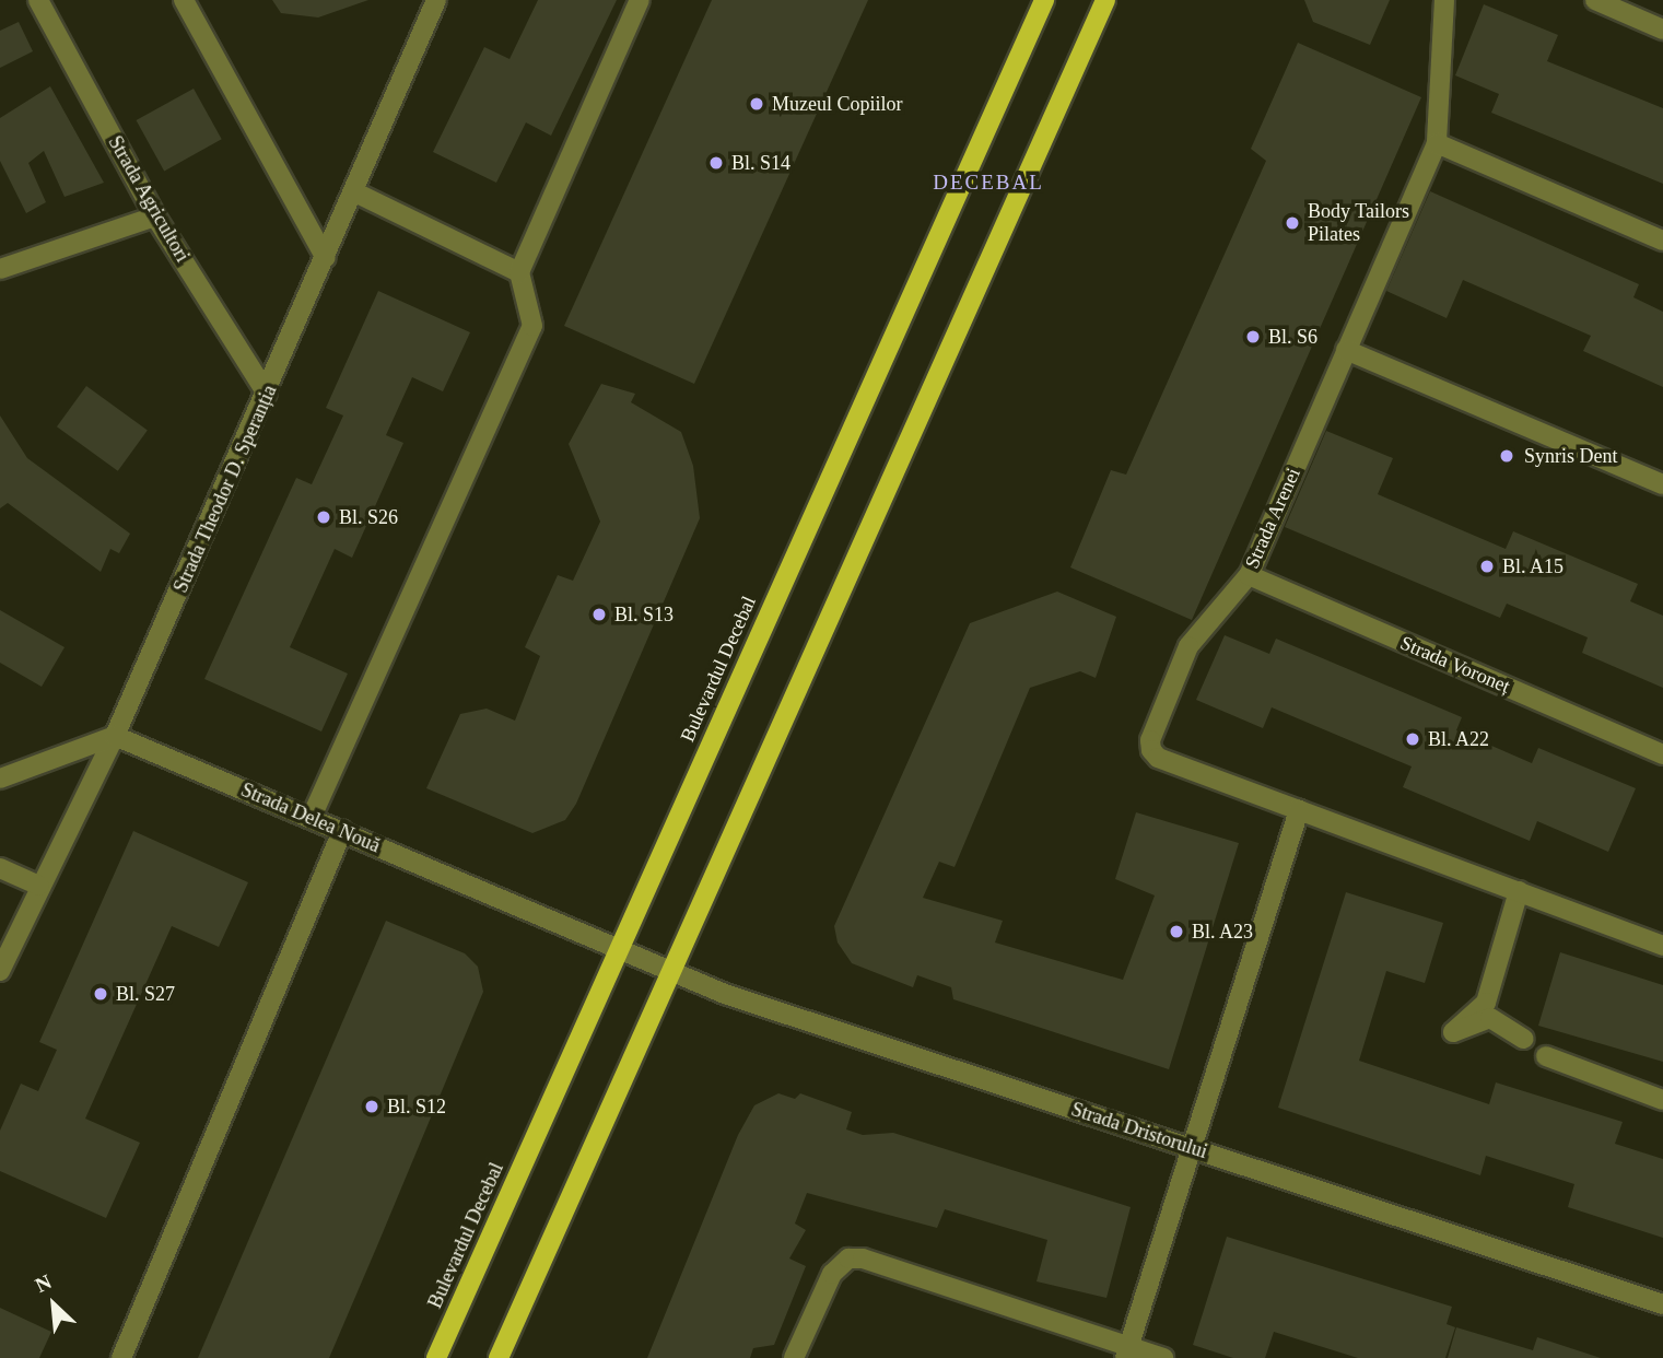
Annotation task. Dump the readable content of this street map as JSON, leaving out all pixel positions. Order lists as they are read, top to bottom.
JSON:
{
  "streets": {
    "main road": ["Bulevardul Decebal"],
    "street": [
      "Strada Agricultori",
      "Strada Theodor D. Speranția",
      "Strada Arenei",
      "Strada Voroneț",
      "Strada Delea Nouă",
      "Strada Dristorului"
    ]
  },
  "crossings": [
    ["Strada Agricultori", "Strada Theodor D. Speranția"],
    ["Strada Theodor D. Speranția", "Strada Delea Nouă"],
    ["Strada Arenei", "Strada Voroneț"],
    ["Bulevardul Decebal", "Strada Delea Nouă"],
    ["Bulevardul Decebal", "Strada Dristorului"],
    ["Strada Delea Nouă", "Strada Dristorului"]
  ],
  "districts": ["DECEBAL"],
  "places": [
    "Muzeul Copiilor",
    "Bl. S14",
    "Body Tailors Pilates",
    "Bl. S6",
    "Synris Dent",
    "Bl. S26",
    "Bl. A15",
    "Bl. S13",
    "Bl. A22",
    "Bl. A23",
    "Bl. S27",
    "Bl. S12"
  ],
  "north": "top left"
}
